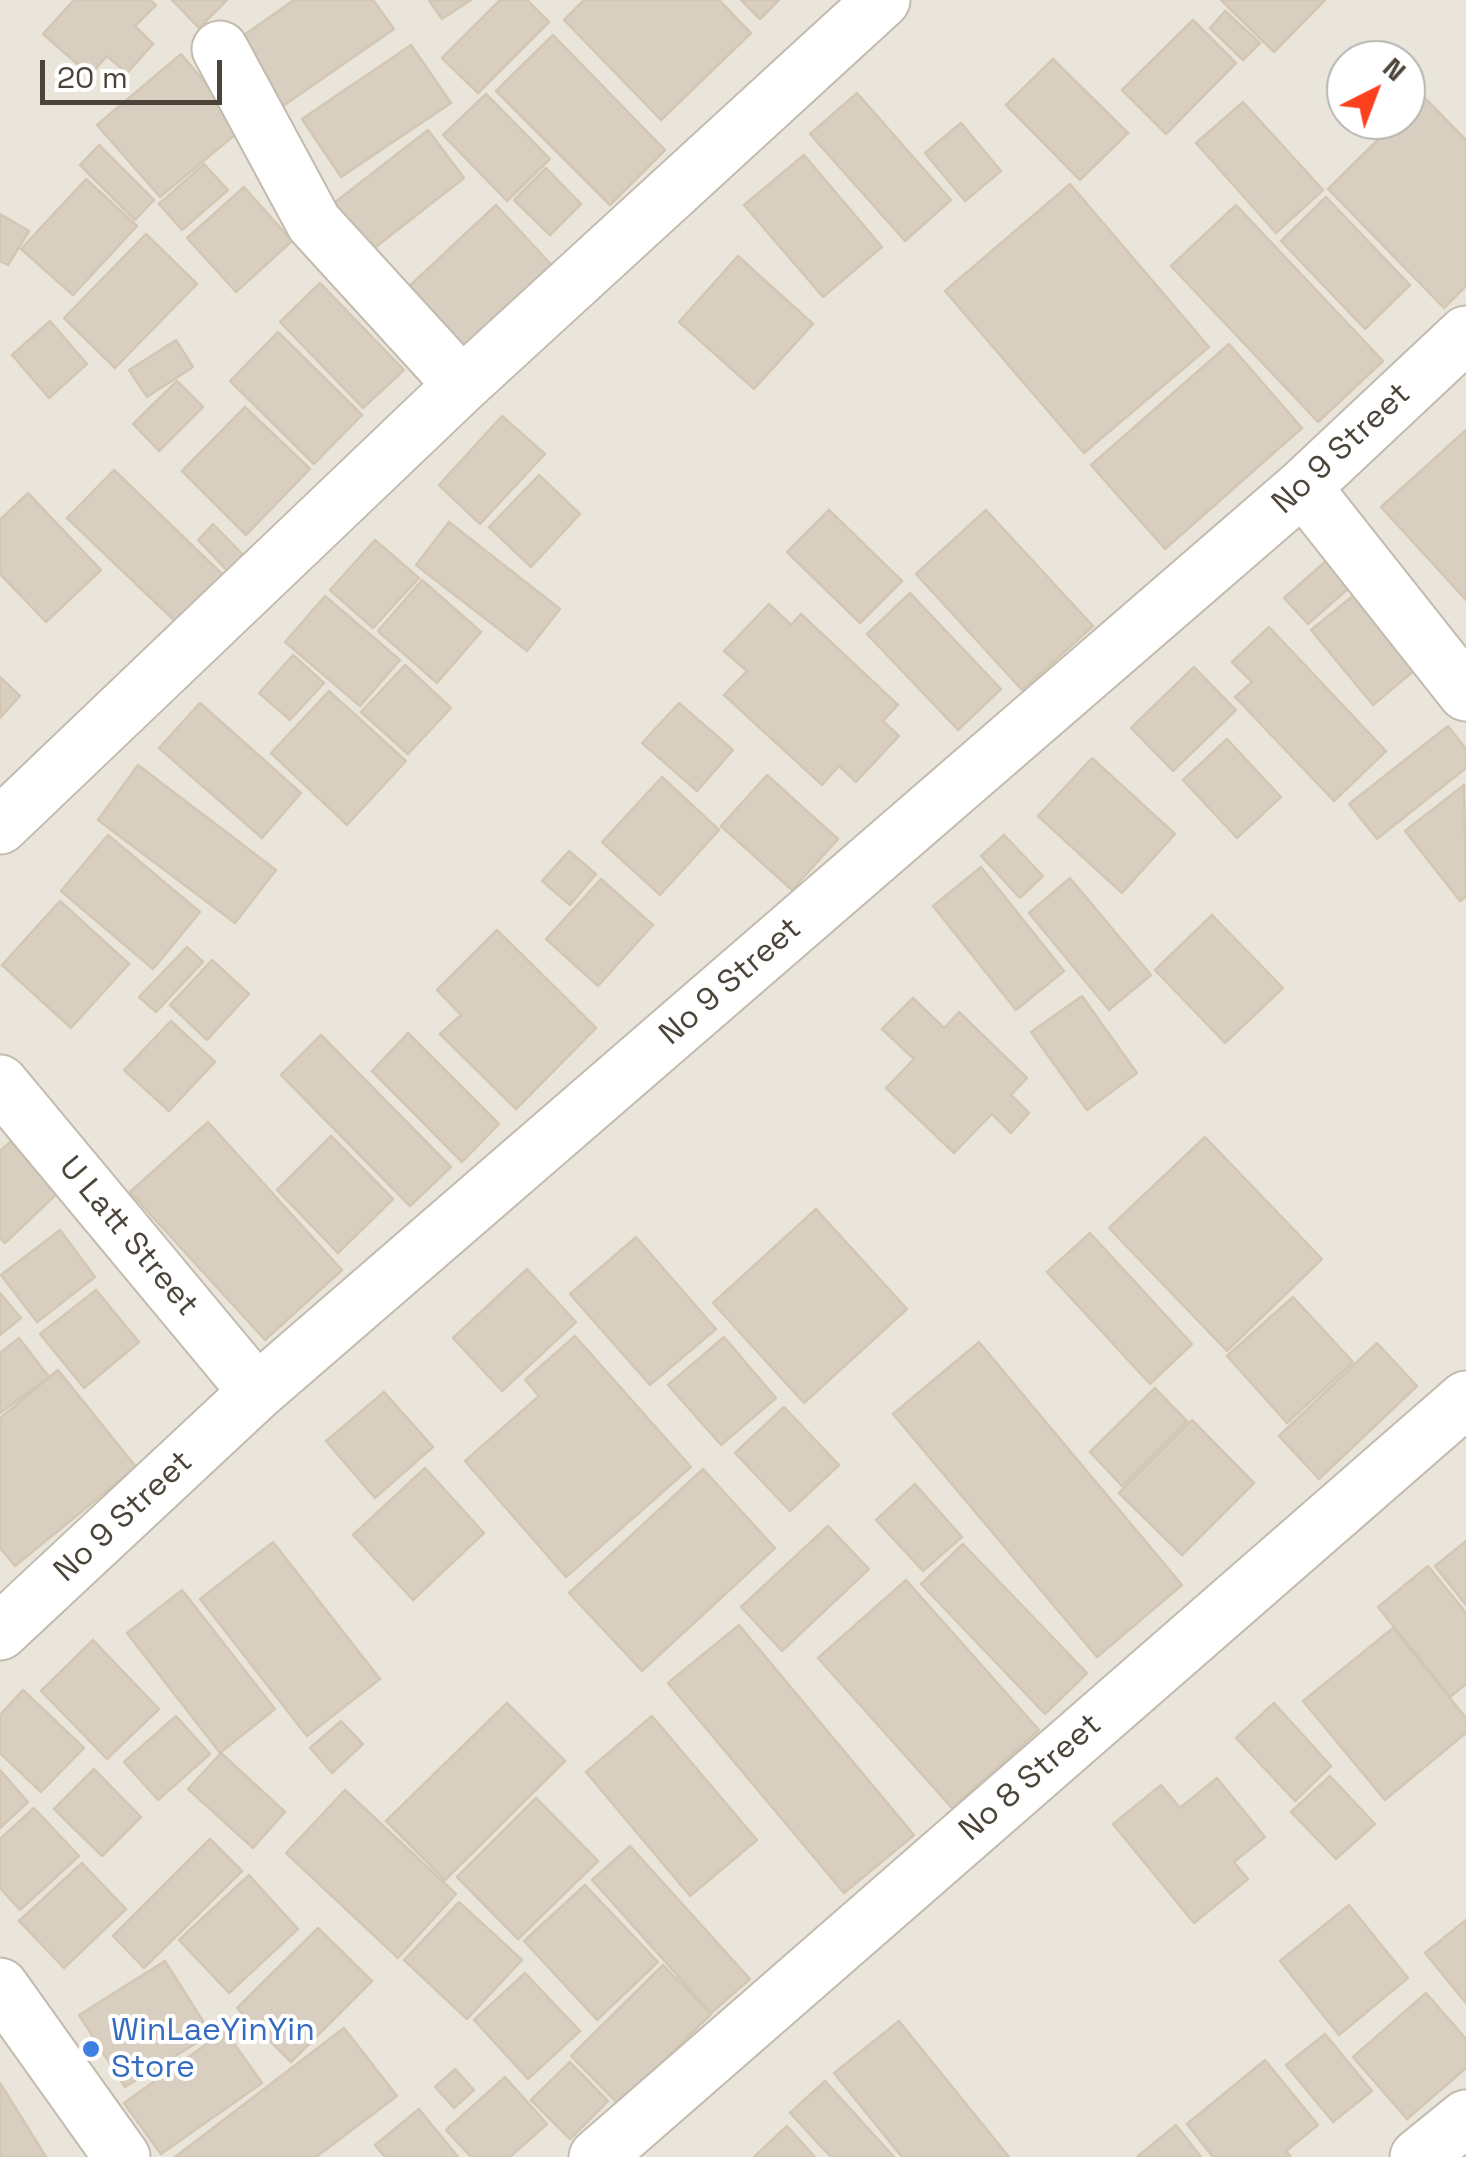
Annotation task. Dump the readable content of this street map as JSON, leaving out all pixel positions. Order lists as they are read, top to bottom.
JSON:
{
  "streets": {
    "street": ["No 9 Street", "U Latt Street", "No 8 Street"]
  },
  "crossings": [
    ["No 9 Street", "U Latt Street"]
  ],
  "places": ["WinLaeYinYin Store"],
  "scale_bar": "20 m",
  "north": "top right"
}
